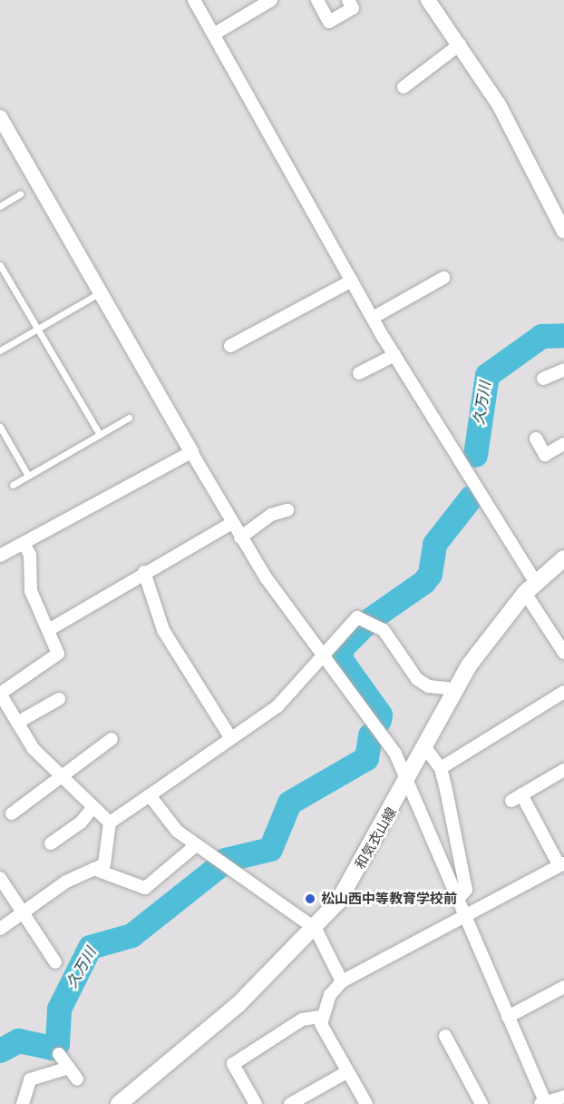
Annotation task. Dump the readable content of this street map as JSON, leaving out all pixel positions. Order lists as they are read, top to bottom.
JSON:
{
  "streets": {
    "main road": ["和気衣山線"]
  },
  "water": ["久万川"],
  "places": ["松山西中等教育学校前"]
}
